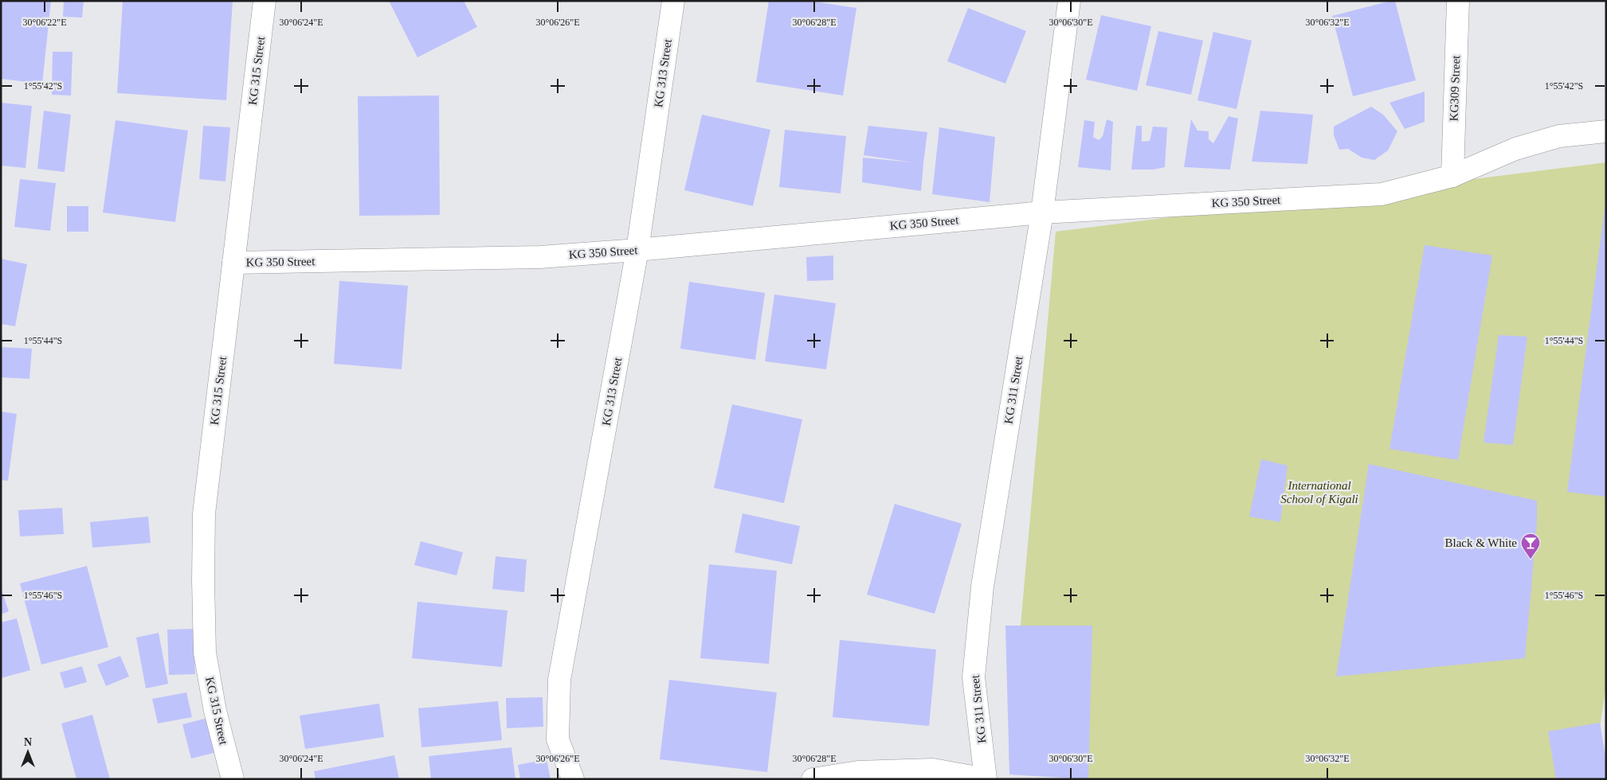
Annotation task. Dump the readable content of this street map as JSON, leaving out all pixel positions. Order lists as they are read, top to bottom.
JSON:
{
  "streets": {
    "street": [
      "KG 315 Street",
      "KG 313 Street",
      "KG309 Street",
      "KG 350 Street",
      "KG 311 Street"
    ]
  },
  "crossings": [
    ["KG 315 Street", "KG 350 Street"],
    ["KG 313 Street", "KG 350 Street"],
    ["KG309 Street", "KG 350 Street"],
    ["KG 350 Street", "KG 311 Street"]
  ],
  "parks": ["International School of Kigali"],
  "places": {
    "bar": ["Black & White"]
  },
  "north": "top",
  "coordinates": [
    "30°06'22\"E",
    "30°06'24\"E",
    "30°06'26\"E",
    "30°06'28\"E",
    "30°06'30\"E",
    "30°06'32\"E",
    "1°55'42\"S",
    "1°55'44\"S",
    "1°55'46\"S"
  ]
}
